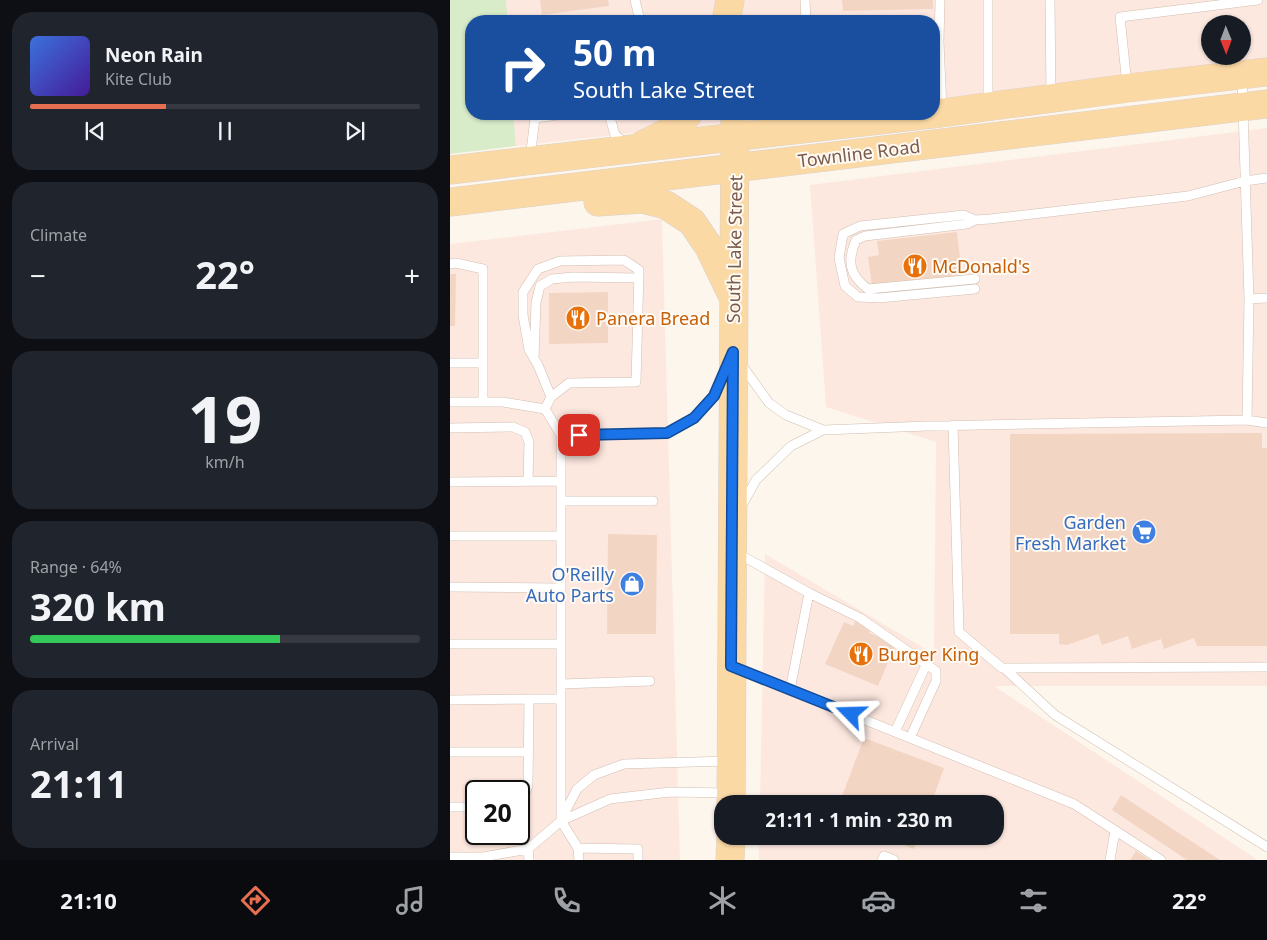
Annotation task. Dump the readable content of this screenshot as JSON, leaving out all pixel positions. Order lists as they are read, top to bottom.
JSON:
{
  "streets": {
    "main road": ["Townline Road", "South Lake Street"]
  },
  "crossings": [
    ["Townline Road", "South Lake Street"]
  ],
  "places": {
    "restaurant": ["McDonald's", "Panera Bread", "Burger King"],
    "supermarket": ["Garden Fresh Market"],
    "shop": ["O'Reilly Auto Parts"]
  },
  "north": "bottom",
  "page": {
    "turn": ["50 m", "South Lake Street"],
    "song": ["Neon Rain", "Kite Club"],
    "tile": [
      "Climate",
      ["19", "km/h"],
      ["Range · 64%", "320 km"],
      ["Arrival", "21:11"]
    ],
    "heat": ["−", "22°", "+"],
    "limit": "20",
    "trip": "21:11 · 1 min · 230 m",
    "tabs": ["21:10", "22°"]
  }
}
